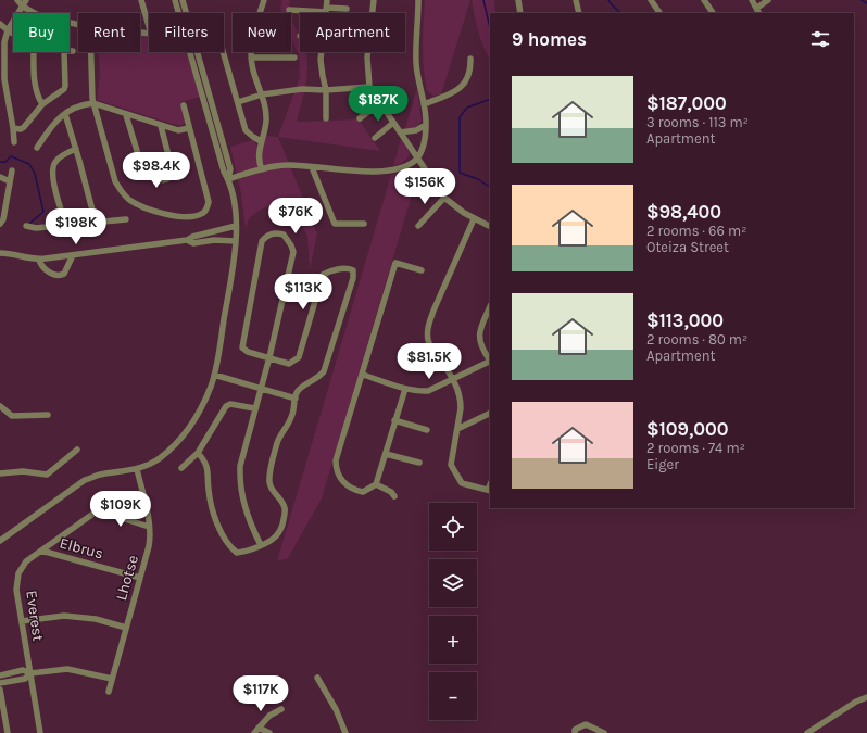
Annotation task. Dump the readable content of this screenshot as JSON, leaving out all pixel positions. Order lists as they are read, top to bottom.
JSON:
{
  "streets": {
    "street": ["Elbrus", "Lhotse", "Everest"]
  },
  "crossings": [
    ["Elbrus", "Lhotse"],
    ["Elbrus", "Everest"],
    ["Lhotse", "Everest"]
  ],
  "page": {
    "chip": [
      "Buy",
      "Rent",
      "Filters",
      "New",
      "Apartment"
    ],
    "heading": "9 homes",
    "list": [
      {
        "name": "$187,000",
        "note": "3 rooms · 113 m² · Apartment"
      },
      {
        "name": "$98,400",
        "note": "2 rooms · 66 m² · Oteiza Street"
      },
      {
        "name": "$113,000",
        "note": "2 rooms · 80 m² · Apartment"
      },
      {
        "name": "$109,000",
        "note": "2 rooms · 74 m² · Eiger"
      }
    ],
    "price": [
      "$187K",
      "$98.4K",
      "$156K",
      "$76K",
      "$198K",
      "$113K",
      "$81.5K",
      "$109K",
      "$117K"
    ],
    "map_buttons": ["+", "−"]
  }
}
